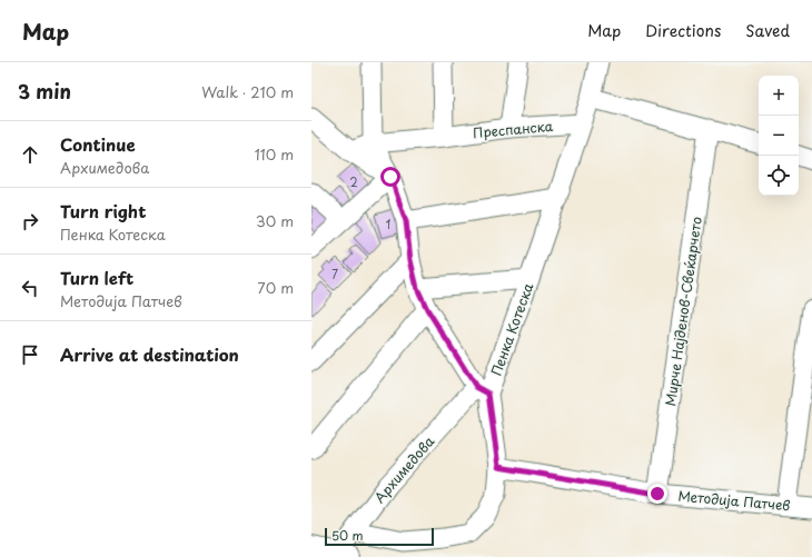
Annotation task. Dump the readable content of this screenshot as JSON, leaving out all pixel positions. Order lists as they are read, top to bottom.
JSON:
{
  "streets": {
    "street": [
      "Преспанска",
      "Мирче Најденов-Свеќарчето",
      "Пенка Котеска",
      "Архимедова",
      "Методиjа Патчев"
    ]
  },
  "crossings": [
    ["Преспанска", "Пенка Котеска"],
    ["Мирче Најденов-Свеќарчето", "Методиjа Патчев"],
    ["Пенка Котеска", "Архимедова"],
    ["Пенка Котеска", "Методиjа Патчев"]
  ],
  "house_numbers": ["2", "1", "7"],
  "scale_bar": "50 m",
  "page": {
    "header": "Map",
    "nav": ["Map", "Directions", "Saved"],
    "heading": ["3 min", "Walk · 210 m"],
    "map_buttons": ["+", "−"],
    "list": [
      ["Continue", "Архимедова", "110 m"],
      ["Turn right", "Пенка Котеска", "30 m"],
      ["Turn left", "Методиjа Патчев", "70 m"],
      "Arrive at destination"
    ],
    "scale": "50 m"
  }
}
